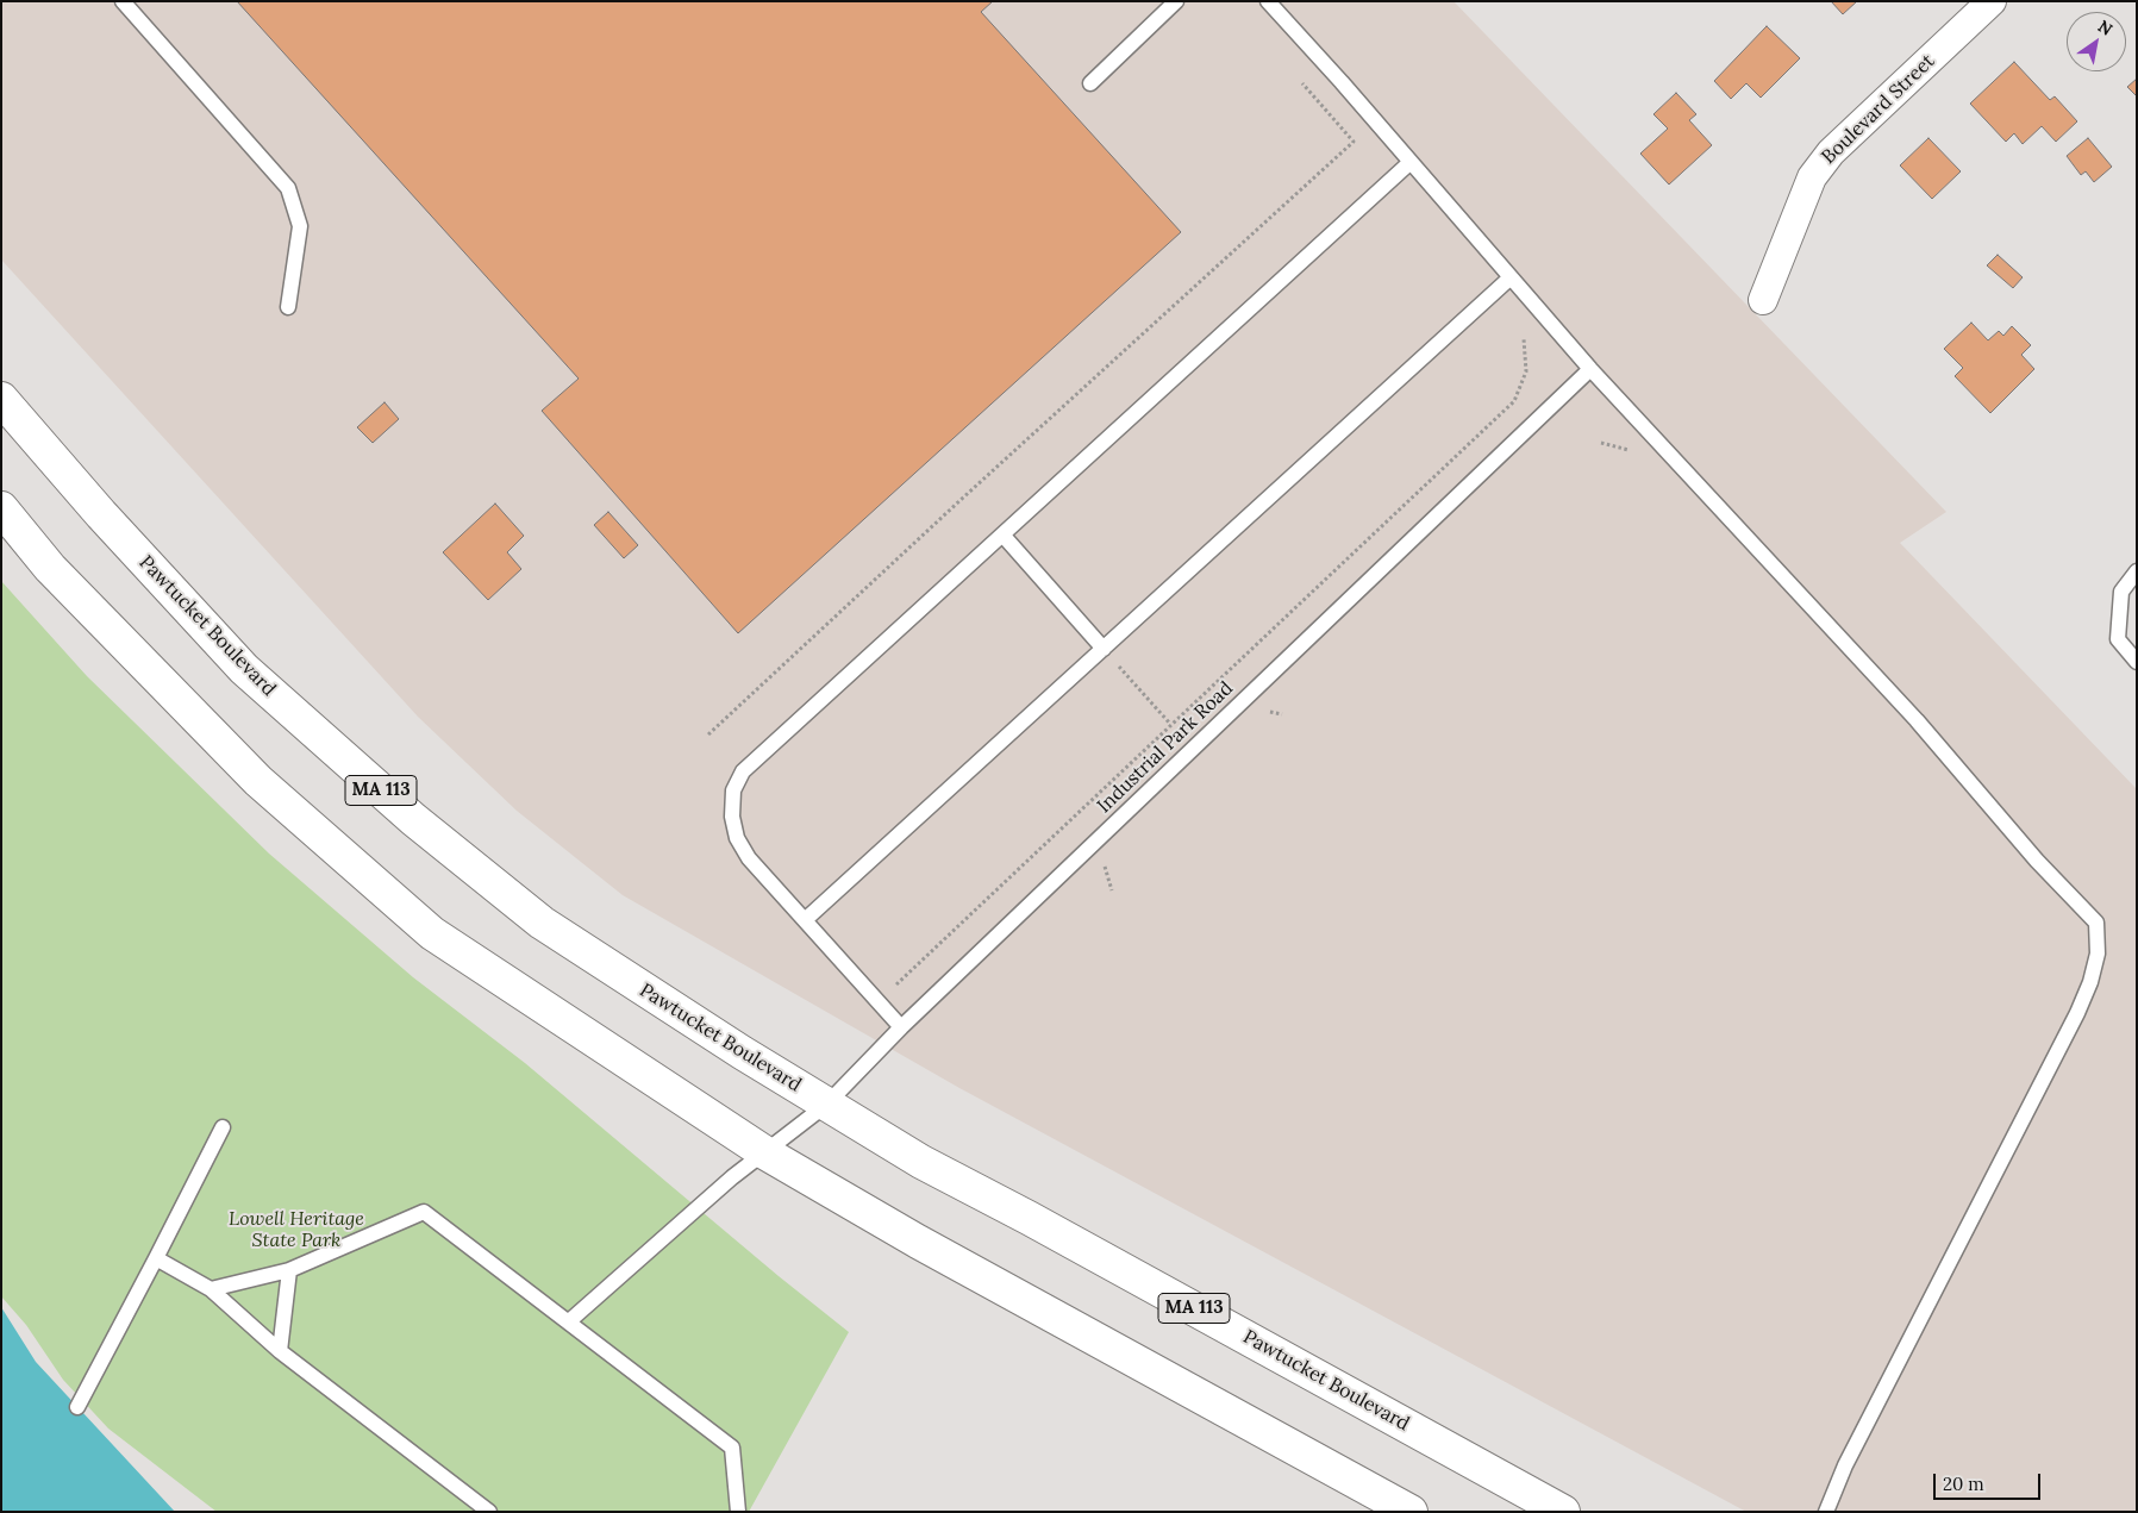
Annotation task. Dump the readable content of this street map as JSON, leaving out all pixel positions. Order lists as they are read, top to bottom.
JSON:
{
  "streets": {
    "main road": ["Pawtucket Boulevard", "MA 113"],
    "street": ["Boulevard Street"],
    "lane": ["Industrial Park Road"]
  },
  "crossings": [
    ["Pawtucket Boulevard", "Industrial Park Road"]
  ],
  "parks": ["Lowell Heritage State Park"],
  "scale_bar": "20 m",
  "north": "top right"
}
